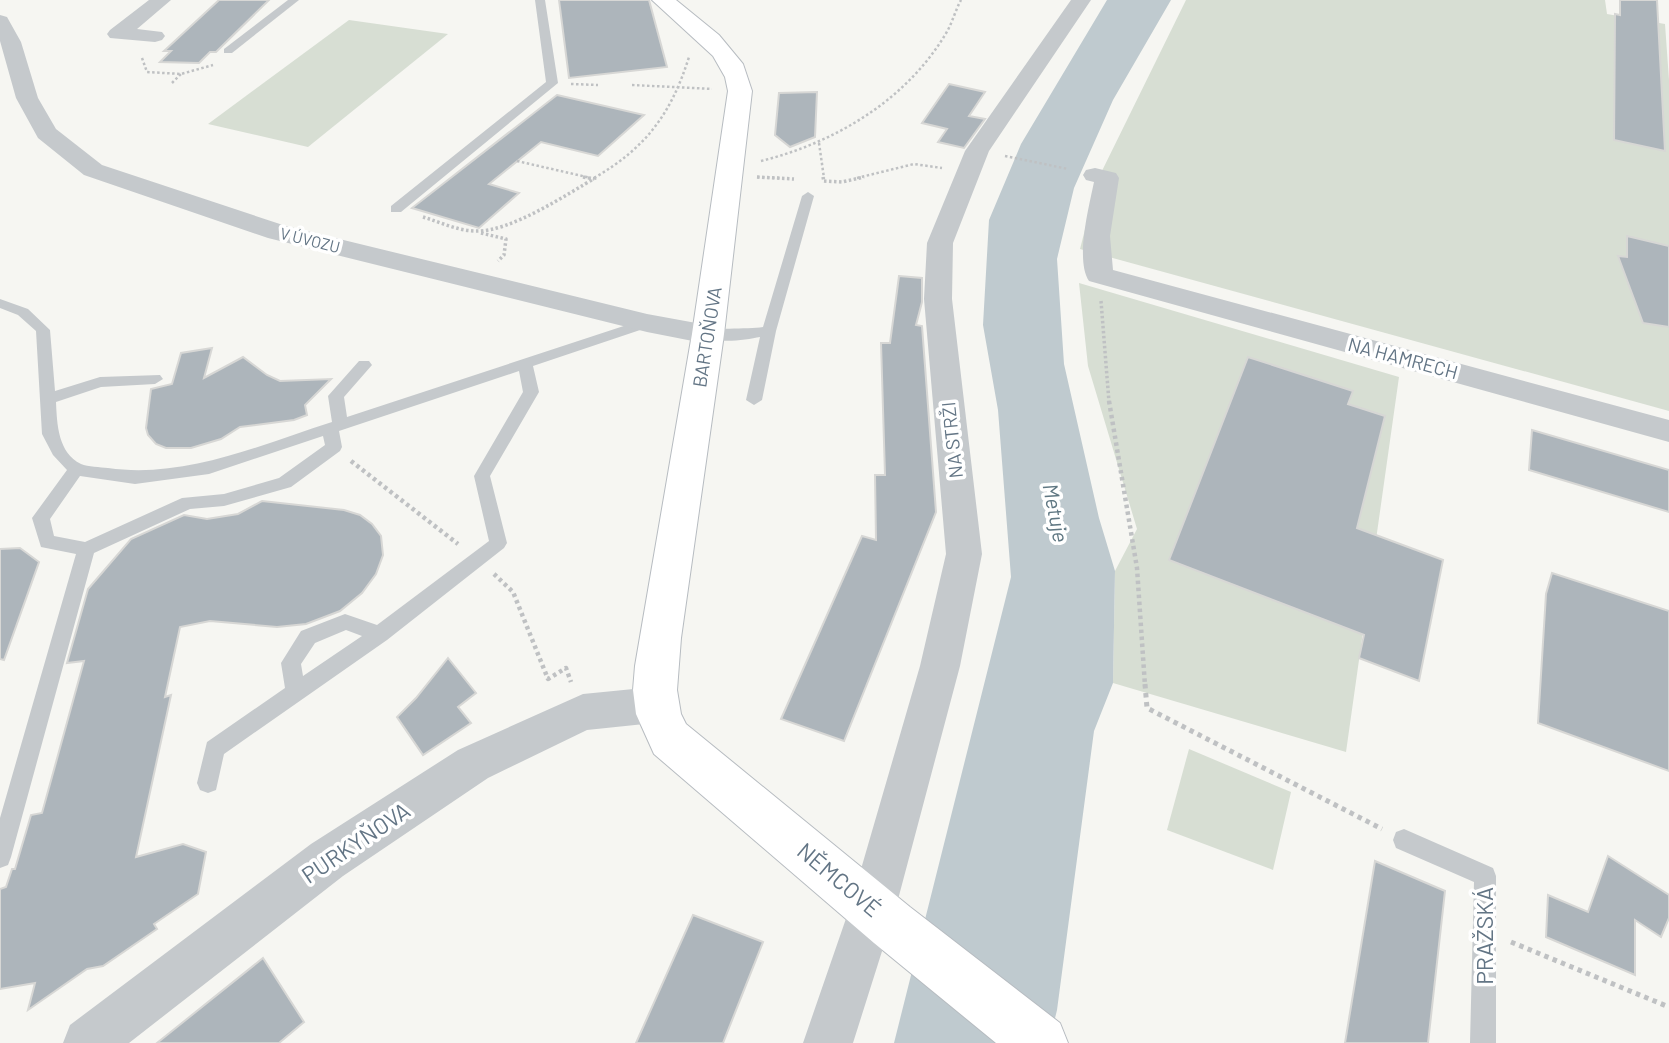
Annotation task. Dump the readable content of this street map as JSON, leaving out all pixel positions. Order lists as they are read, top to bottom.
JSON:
{
  "streets": {
    "street": [
      "V ÚVOZU",
      "BARTOŇOVA",
      "NA HAMRECH",
      "NA STRŽI",
      "PURKYŇOVA",
      "NĚMCOVÉ"
    ],
    "lane": ["PRAŽSKÁ"]
  },
  "crossings": [
    ["V ÚVOZU", "BARTOŇOVA"],
    ["BARTOŇOVA", "PURKYŇOVA"],
    ["BARTOŇOVA", "NĚMCOVÉ"],
    ["NA STRŽI", "NĚMCOVÉ"],
    ["PURKYŇOVA", "NĚMCOVÉ"]
  ],
  "water": ["Metuje"]
}
